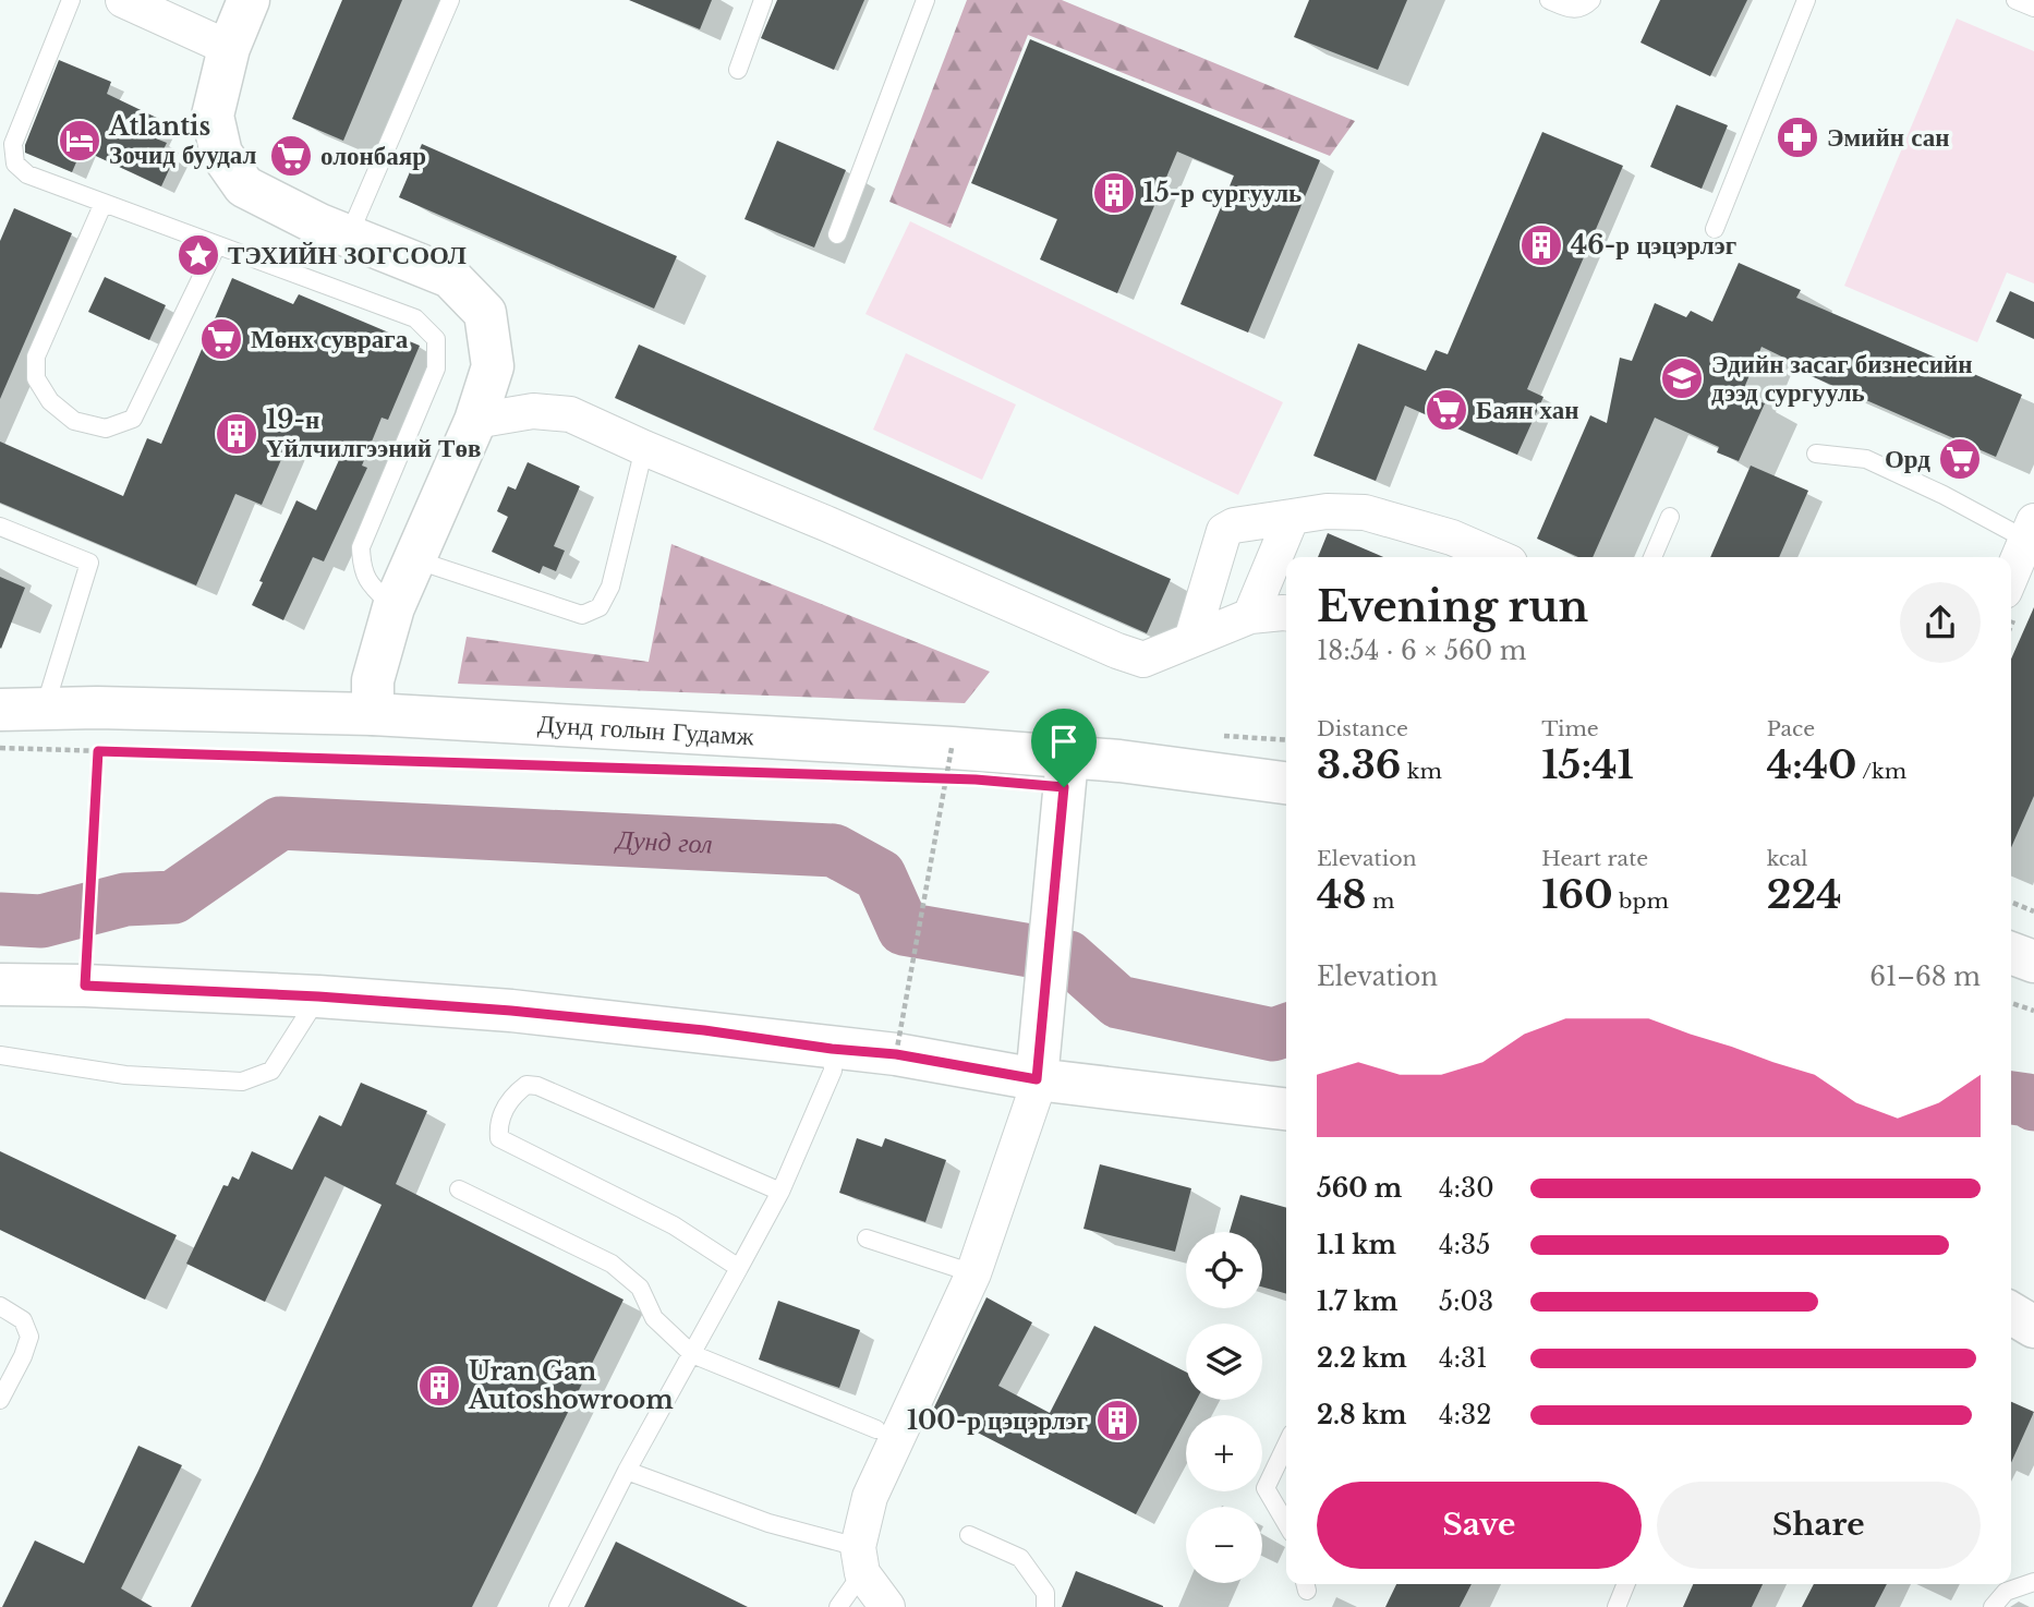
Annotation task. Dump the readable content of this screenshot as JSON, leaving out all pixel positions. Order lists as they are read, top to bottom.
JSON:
{
  "streets": {
    "street": ["Дунд голын Гудамж"]
  },
  "water": ["Дунд гол"],
  "places": {
    "pharmacy": ["Эмийн сан"],
    "hotel": ["Atlantis Зочид буудал"],
    "supermarket": [
      "олонбаяр",
      "Мөнх суврага",
      "Баян хан",
      "Орд"
    ],
    "building": [
      "15-р сургууль",
      "46-р цэцэрлэг",
      "19-н Үйлчилгээний Төв",
      "Uran Gan Autoshowroom",
      "100-р цэцэрлэг"
    ],
    "place": ["ТЭХИЙН ЗОГСООЛ"],
    "school or university": ["Эдийн засаг бизнесийн дээд сургууль"]
  },
  "page": {
    "heading": ["Evening run", "18:54 · 6 × 560 m"],
    "stats": [
      ["Distance", "3.36 km"],
      ["Time", "15:41"],
      ["Pace", "4:40 /km"],
      ["Elevation", "48 m"],
      ["Heart rate", "160 bpm"],
      ["kcal", "224"]
    ],
    "chart": ["Elevation", "61–68 m"],
    "list": [
      {
        "name": "560 m",
        "note": "4:30"
      },
      {
        "name": "1.1 km",
        "note": "4:35"
      },
      {
        "name": "1.7 km",
        "note": "5:03"
      },
      {
        "name": "2.2 km",
        "note": "4:31"
      },
      {
        "name": "2.8 km",
        "note": "4:32"
      }
    ],
    "map_buttons": ["+", "−"],
    "buttons": ["Save", "Share"]
  }
}
